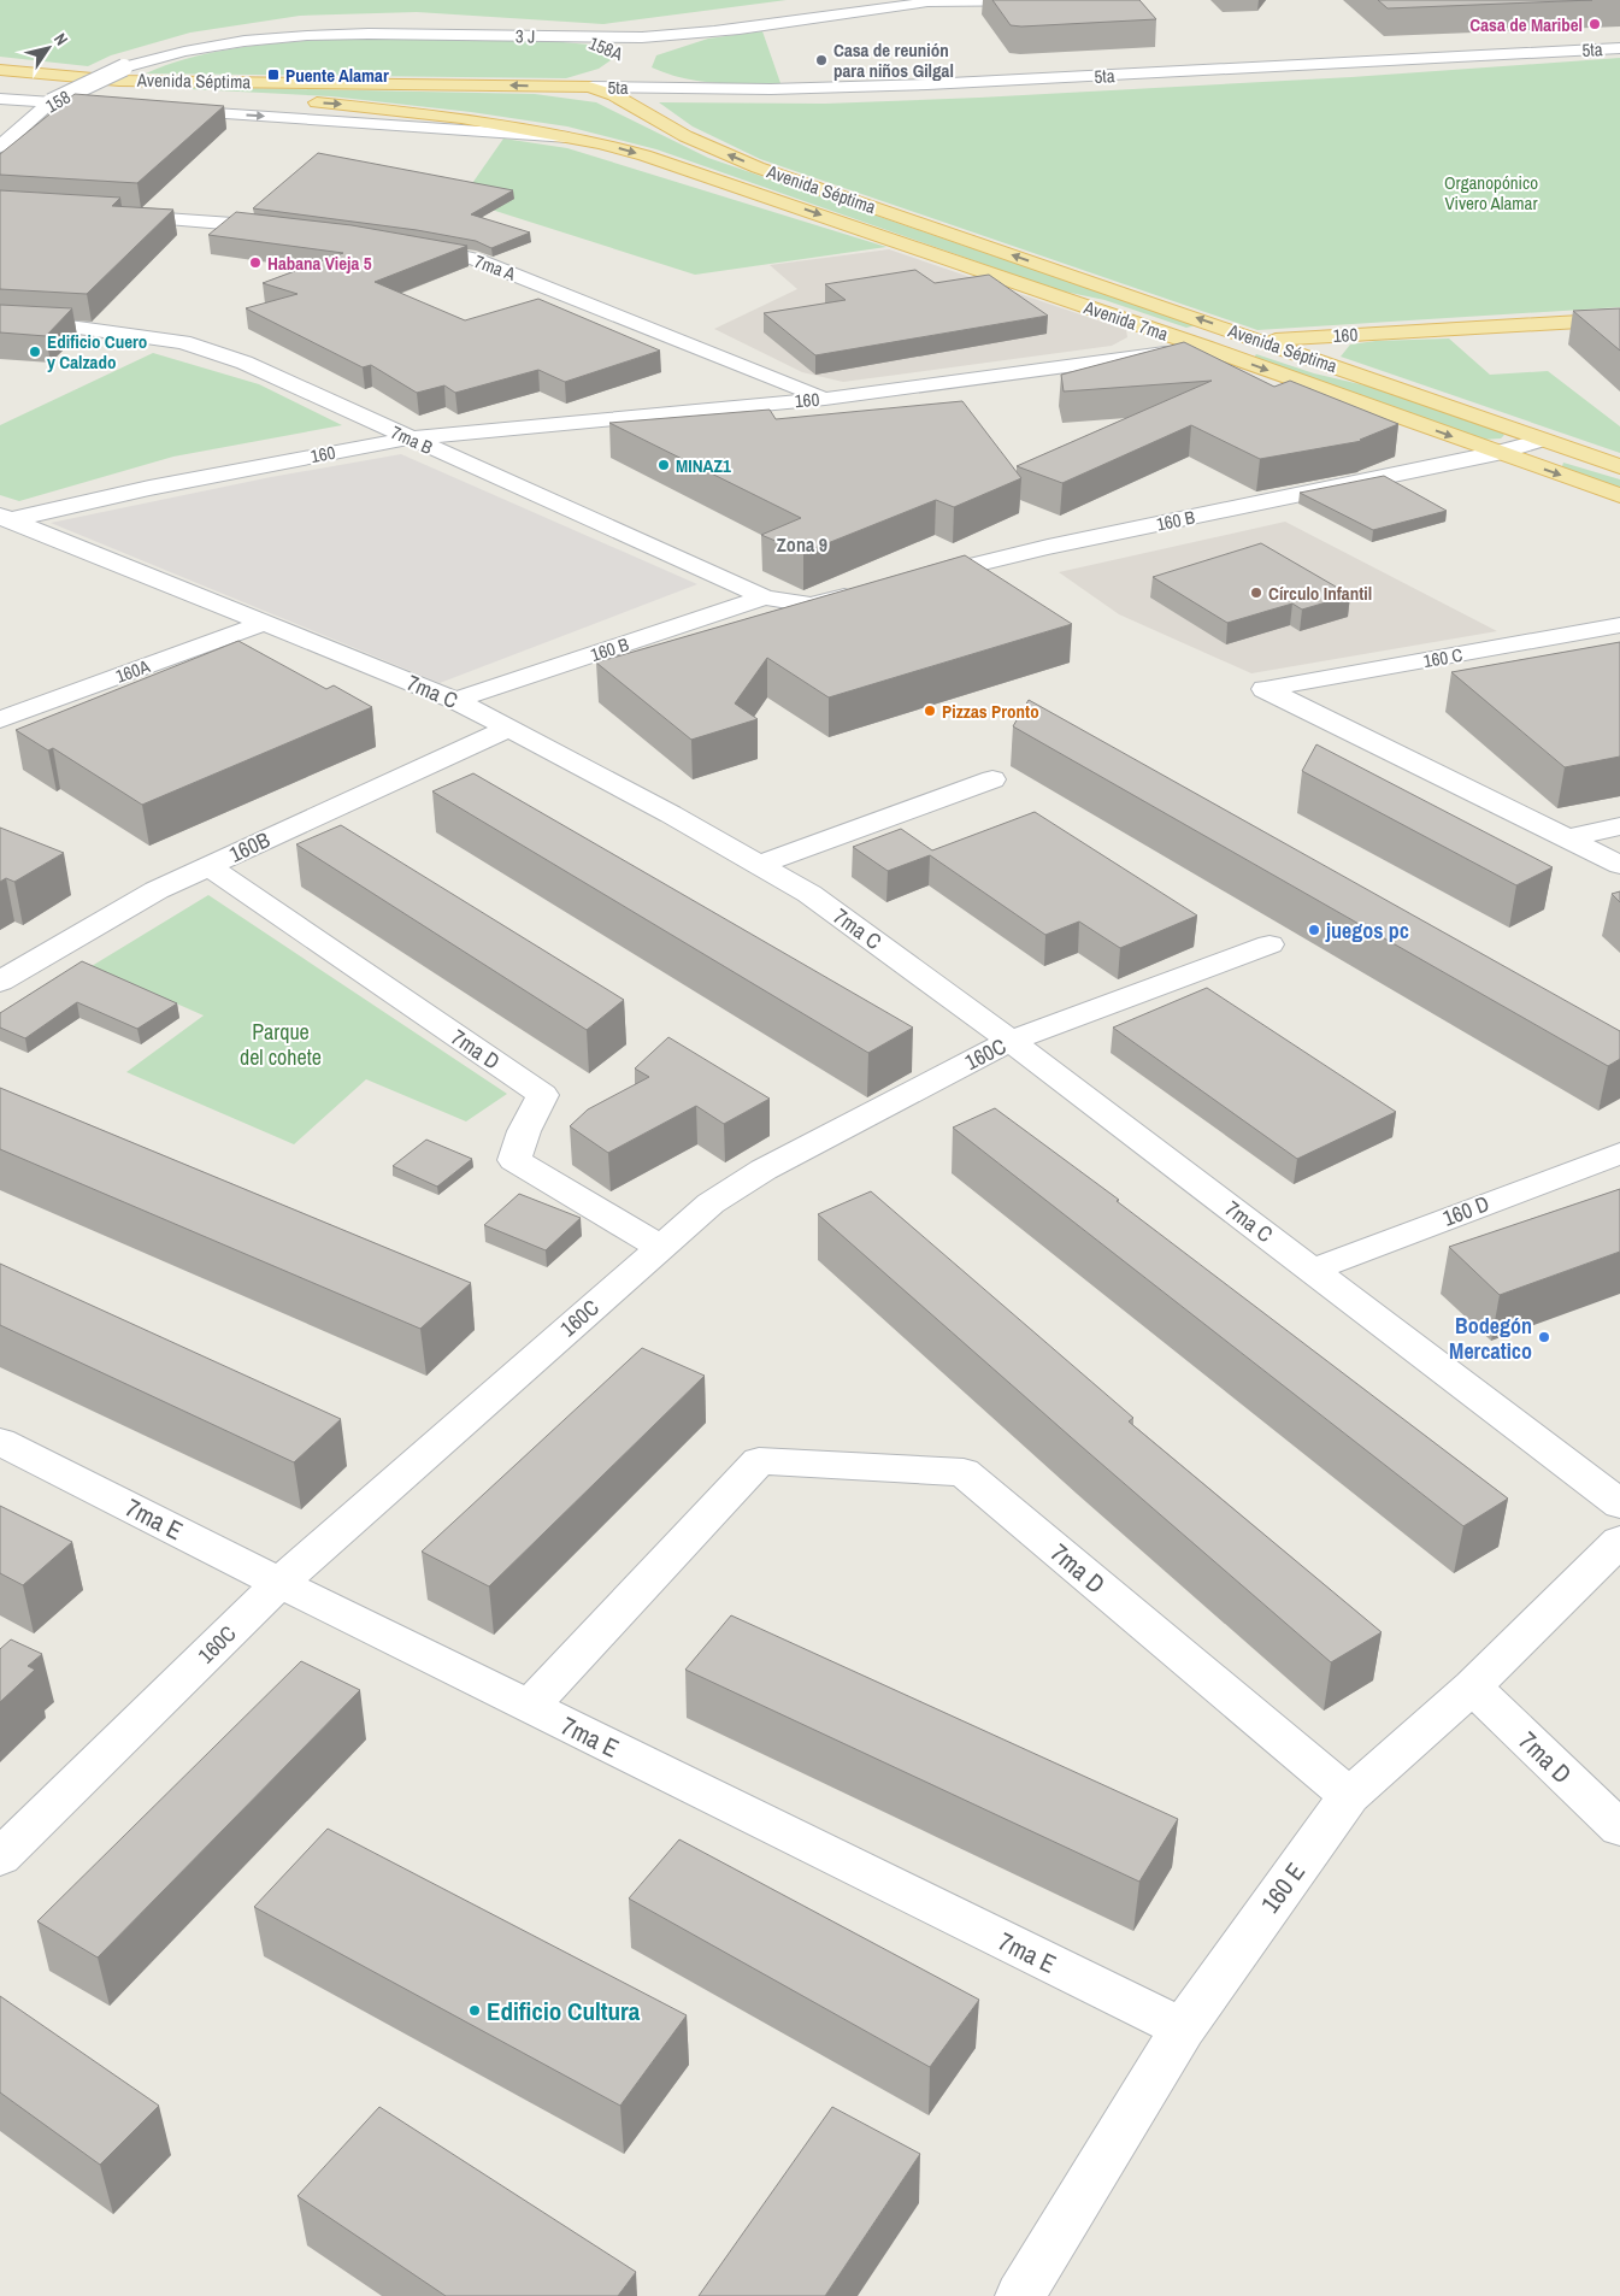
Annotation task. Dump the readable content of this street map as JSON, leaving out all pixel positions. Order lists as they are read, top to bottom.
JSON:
{
  "streets": {
    "main road": ["Avenida Séptima", "Avenida 7ma", "160"],
    "street": [
      "3 J",
      "158A",
      "5ta",
      "158",
      "7ma A",
      "7ma B",
      "160 B",
      "160 C",
      "160A",
      "7ma C",
      "160B",
      "7ma D",
      "160C",
      "160 D",
      "7ma E",
      "160 E"
    ]
  },
  "crossings": [
    ["3 J", "158A"],
    ["3 J", "158"],
    ["158A", "5ta"],
    ["158A", "Avenida Séptima"],
    ["5ta", "Avenida Séptima"],
    ["Avenida Séptima", "Avenida 7ma"],
    ["Avenida Séptima", "160"],
    ["Avenida Séptima", "160 B"],
    ["7ma A", "160"],
    ["Avenida 7ma", "160"],
    ["160", "7ma B"],
    ["160", "7ma C"],
    ["7ma B", "160 B"],
    ["160 B", "7ma C"],
    ["160A", "7ma C"],
    ["7ma C", "160B"],
    ["7ma C", "160C"],
    ["7ma C", "160 D"],
    ["160B", "7ma D"],
    ["7ma D", "160C"],
    ["7ma D", "7ma E"],
    ["7ma D", "160 E"],
    ["160C", "7ma E"],
    ["7ma E", "160 E"]
  ],
  "districts": ["Zona 9"],
  "parks": ["Organopónico Vivero Alamar", "Parque del cohete"],
  "places": {
    "other": [
      "Casa de Maribel",
      "Casa de reunión para niños Gilgal",
      "Habana Vieja 5",
      "Edificio Cuero y Calzado",
      "MINAZ1",
      "Círculo Infantil",
      "Pizzas Pronto",
      "juegos pc",
      "Bodegón Mercatico",
      "Edificio Cultura"
    ],
    "transit": ["Puente Alamar"]
  },
  "north": "top right"
}
